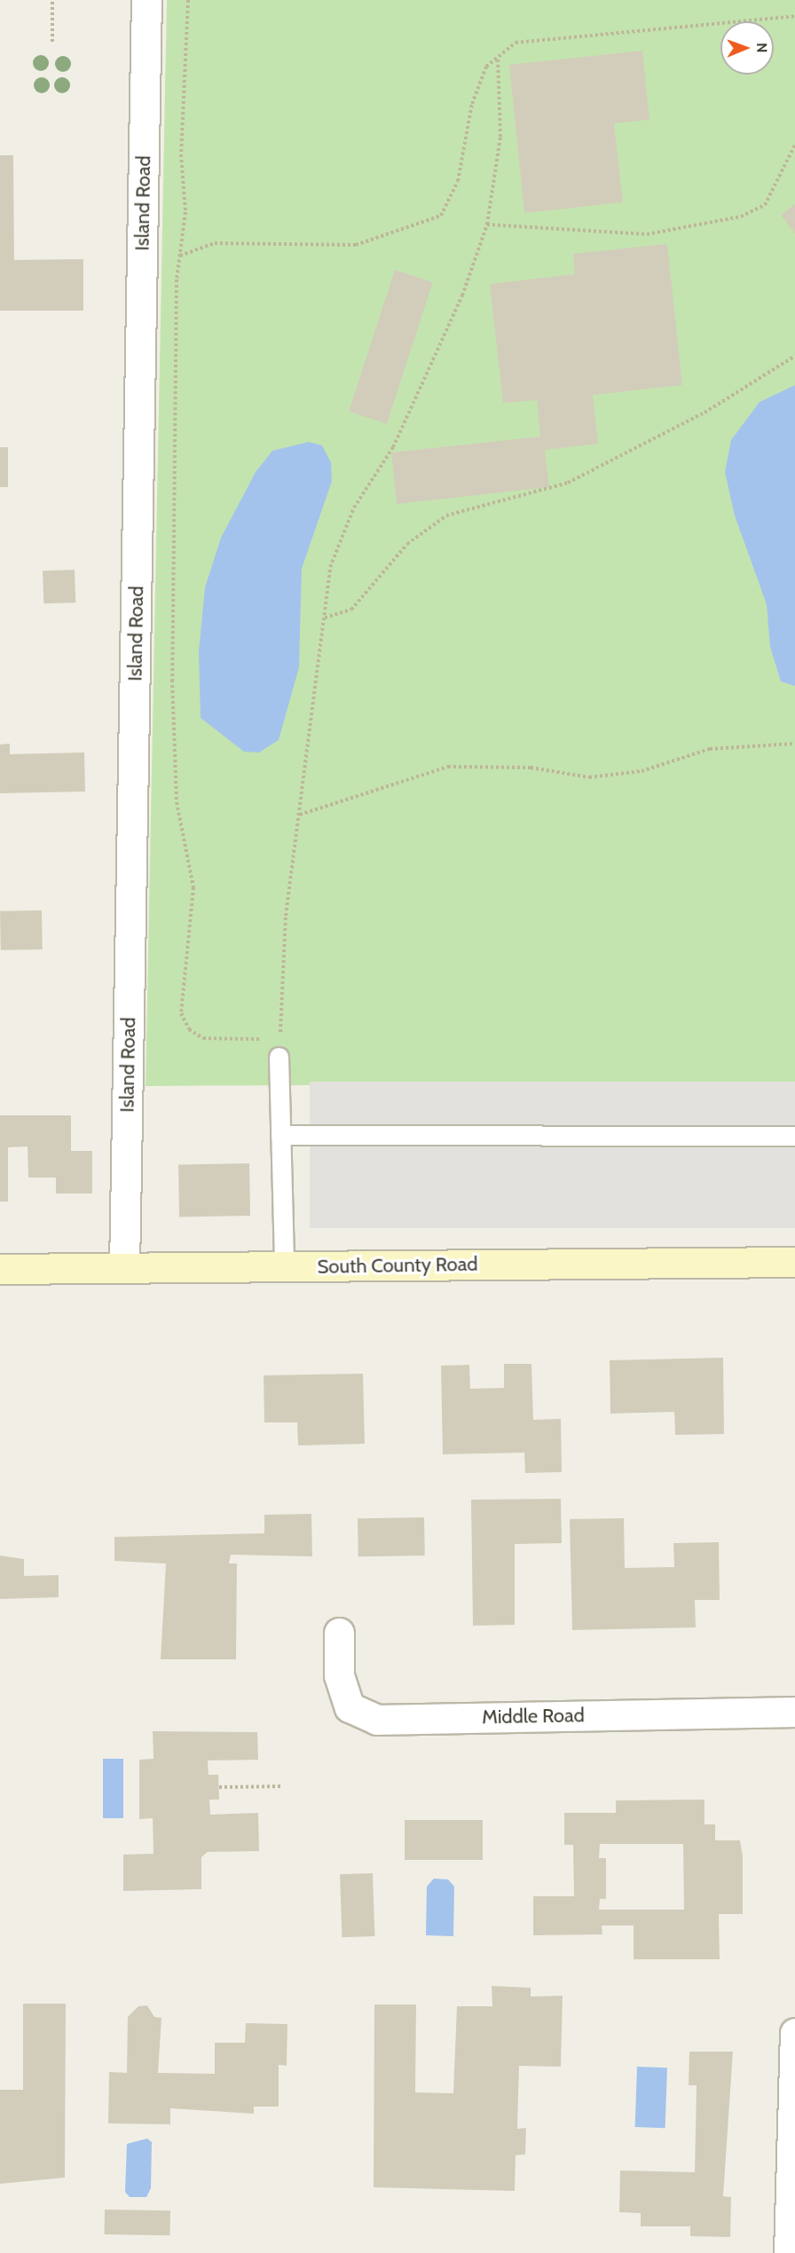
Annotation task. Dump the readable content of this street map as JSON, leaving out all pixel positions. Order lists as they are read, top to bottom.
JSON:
{
  "streets": {
    "main road": ["South County Road"],
    "street": ["Island Road", "Middle Road"]
  },
  "crossings": [
    ["Island Road", "South County Road"]
  ],
  "north": "right"
}
